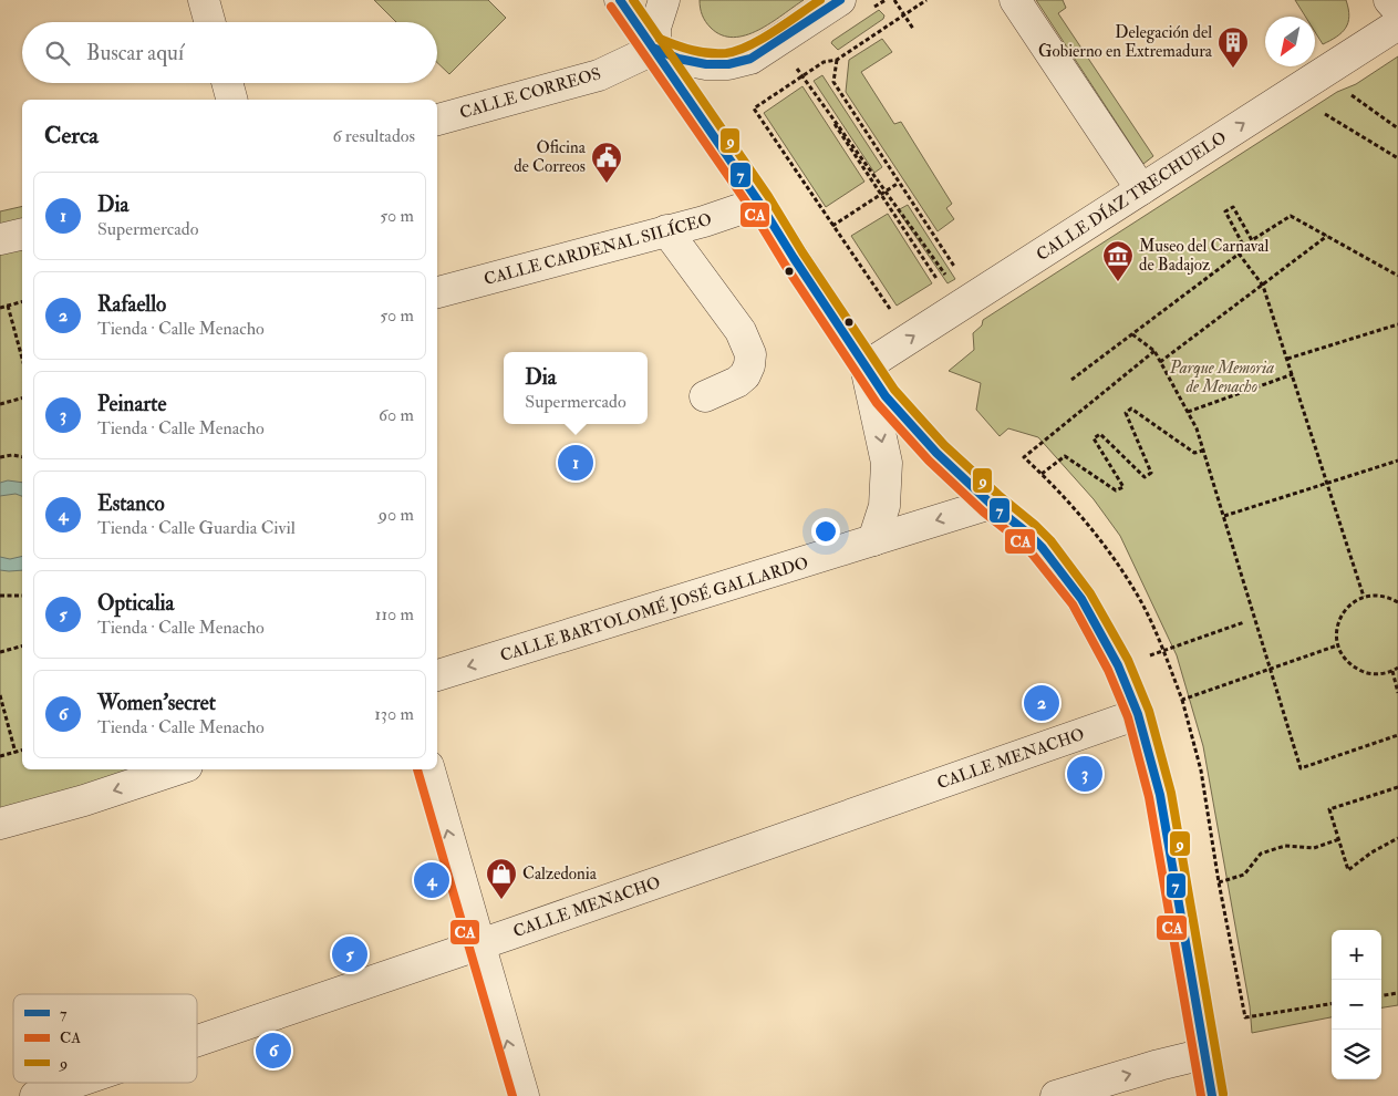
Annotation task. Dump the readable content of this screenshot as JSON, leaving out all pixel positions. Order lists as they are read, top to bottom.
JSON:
{
  "streets": {
    "street": [
      "CALLE CORREOS",
      "CALLE DÍAZ TRECHUELO",
      "CALLE CARDENAL SILÍCEO",
      "CALLE BARTOLOMÉ JOSÉ GALLARDO",
      "CALLE MENACHO"
    ]
  },
  "one_way": ["CALLE DÍAZ TRECHUELO", "CALLE BARTOLOMÉ JOSÉ GALLARDO"],
  "parks": ["Parque Memoria de Menacho"],
  "places": {
    "building": ["Delegación del Gobierno en Extremadura"],
    "public building": ["Oficina de Correos"],
    "museum": ["Museo del Carnaval de Badajoz"],
    "shop": ["Calzedonia"]
  },
  "lines": ["transit line 7", "transit line 9", "transit line CA"],
  "legend": ["7", "CA", "9"],
  "north": "bottom left",
  "page": {
    "search": "Buscar aquí",
    "heading": ["Cerca", "6 resultados"],
    "list": [
      {
        "mark": "1",
        "name": "Dia",
        "note": "Supermercado",
        "value": "50 m"
      },
      {
        "mark": "2",
        "name": "Rafaello",
        "note": "Tienda · Calle Menacho",
        "value": "50 m"
      },
      {
        "mark": "3",
        "name": "Peinarte",
        "note": "Tienda · Calle Menacho",
        "value": "60 m"
      },
      {
        "mark": "4",
        "name": "Estanco",
        "note": "Tienda · Calle Guardia Civil",
        "value": "90 m"
      },
      {
        "mark": "5",
        "name": "Opticalia",
        "note": "Tienda · Calle Menacho",
        "value": "110 m"
      },
      {
        "mark": "6",
        "name": "Women'secret",
        "note": "Tienda · Calle Menacho",
        "value": "130 m"
      }
    ],
    "popup": ["Dia", "Supermercado"],
    "pins": [
      "1",
      "2",
      "3",
      "4",
      "5",
      "6"
    ],
    "map_buttons": ["+", "−"]
  }
}
